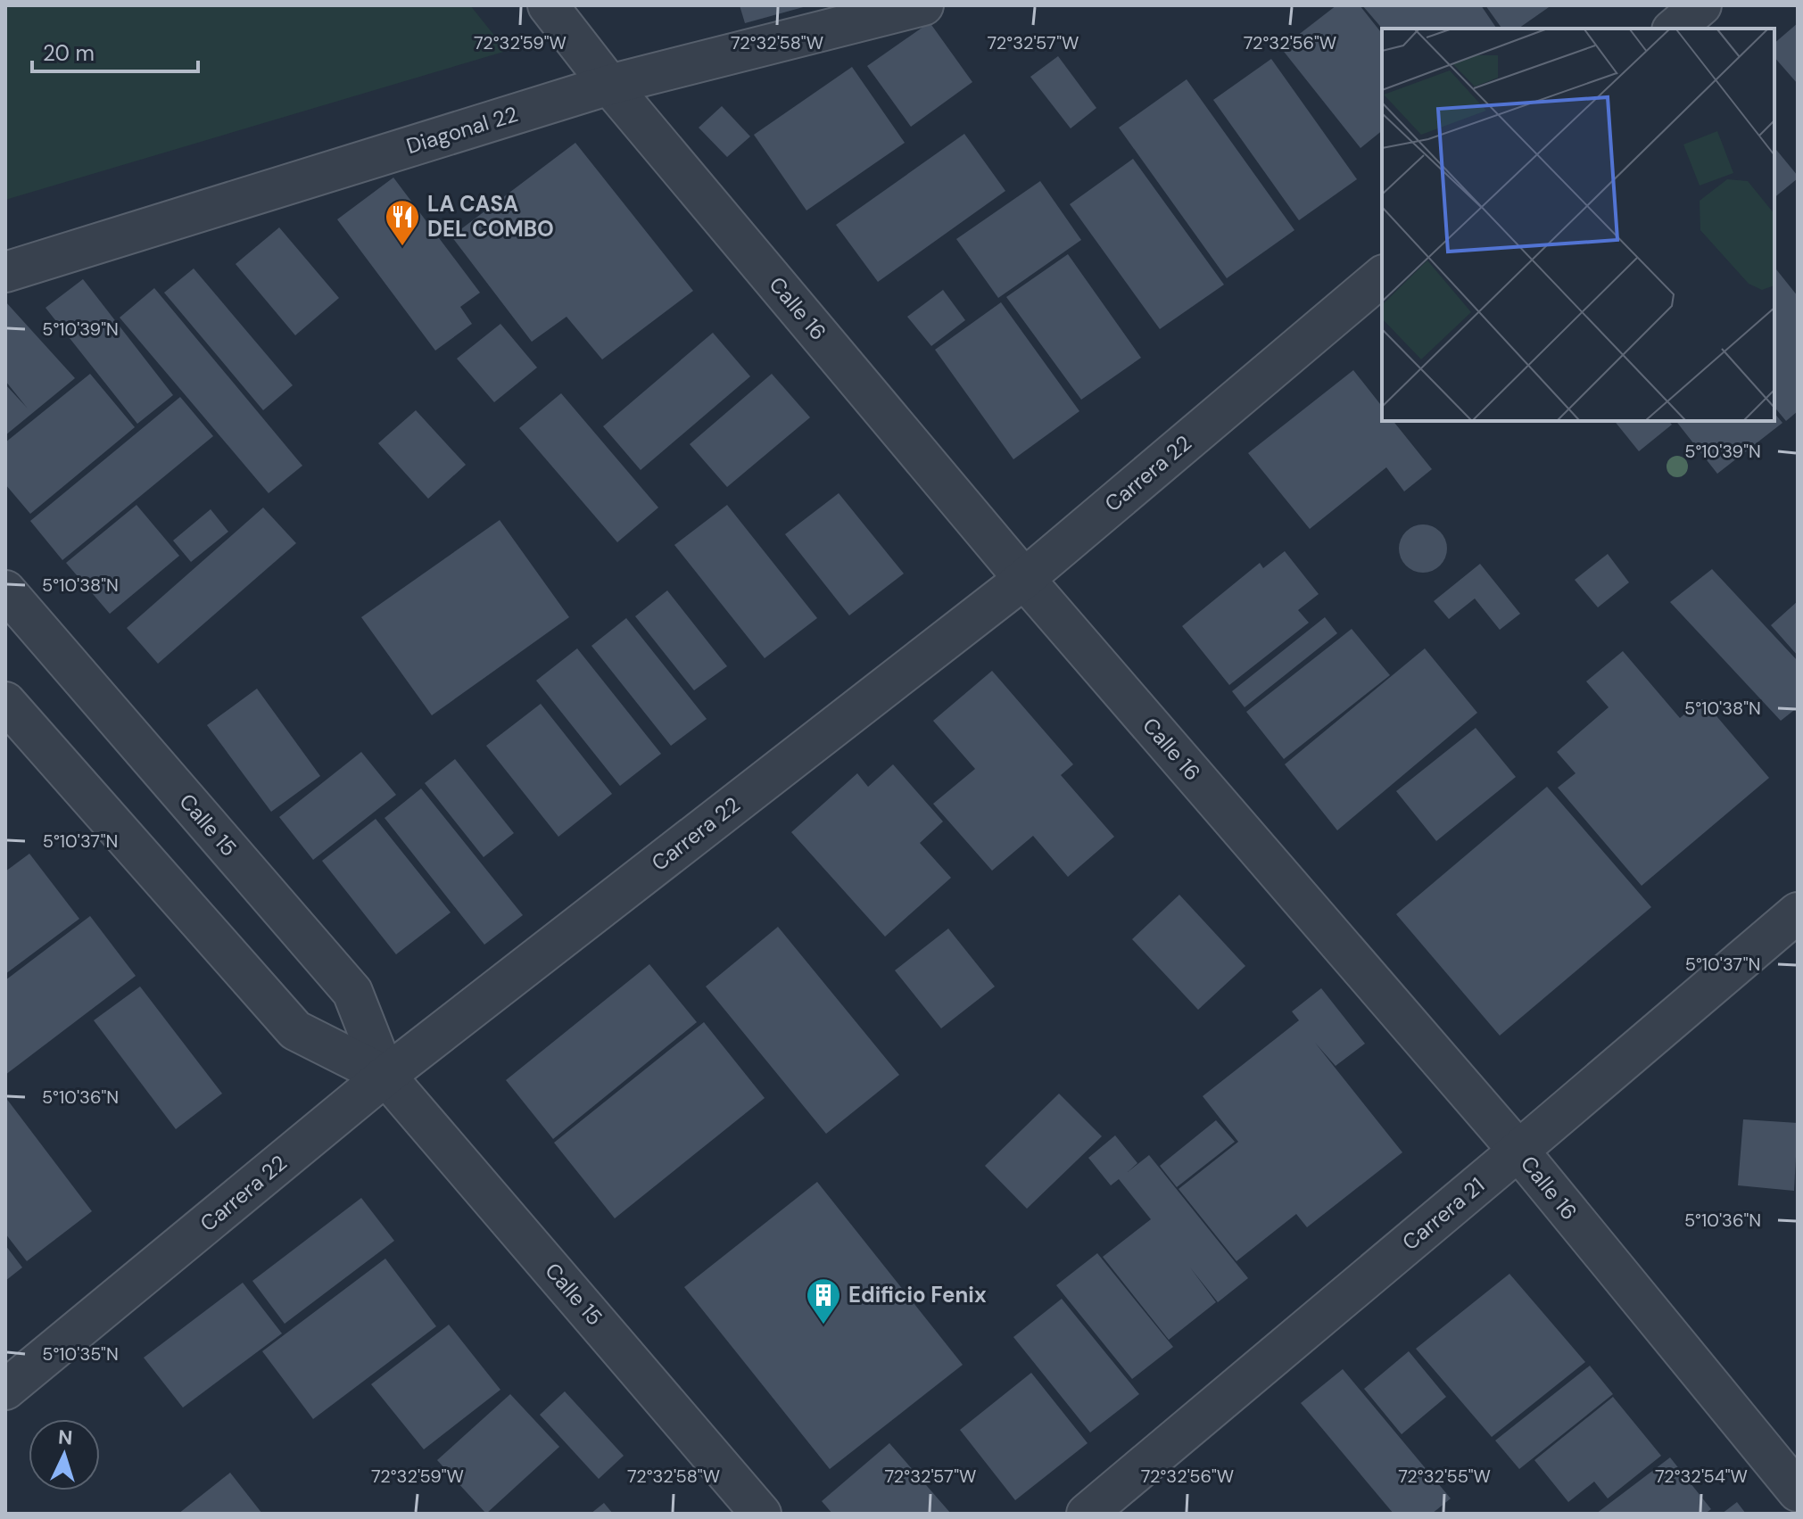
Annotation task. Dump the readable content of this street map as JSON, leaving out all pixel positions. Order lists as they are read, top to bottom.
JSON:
{
  "streets": {
    "street": [
      "Diagonal 22",
      "Calle 16",
      "Carrera 22",
      "Calle 15",
      "Carrera 21"
    ]
  },
  "crossings": [
    ["Diagonal 22", "Calle 16"],
    ["Calle 16", "Carrera 22"],
    ["Calle 16", "Carrera 21"],
    ["Carrera 22", "Calle 15"]
  ],
  "places": {
    "restaurant": ["LA CASA DEL COMBO"],
    "building": ["Edificio Fenix"]
  },
  "scale_bar": "20 m",
  "north": "top",
  "coordinates": [
    "72°32'59\"W",
    "72°32'58\"W",
    "72°32'57\"W",
    "72°32'56\"W",
    "5°10'39\"N",
    "5°10'38\"N",
    "5°10'37\"N",
    "5°10'36\"N",
    "5°10'35\"N",
    "72°32'55\"W",
    "72°32'54\"W"
  ]
}
